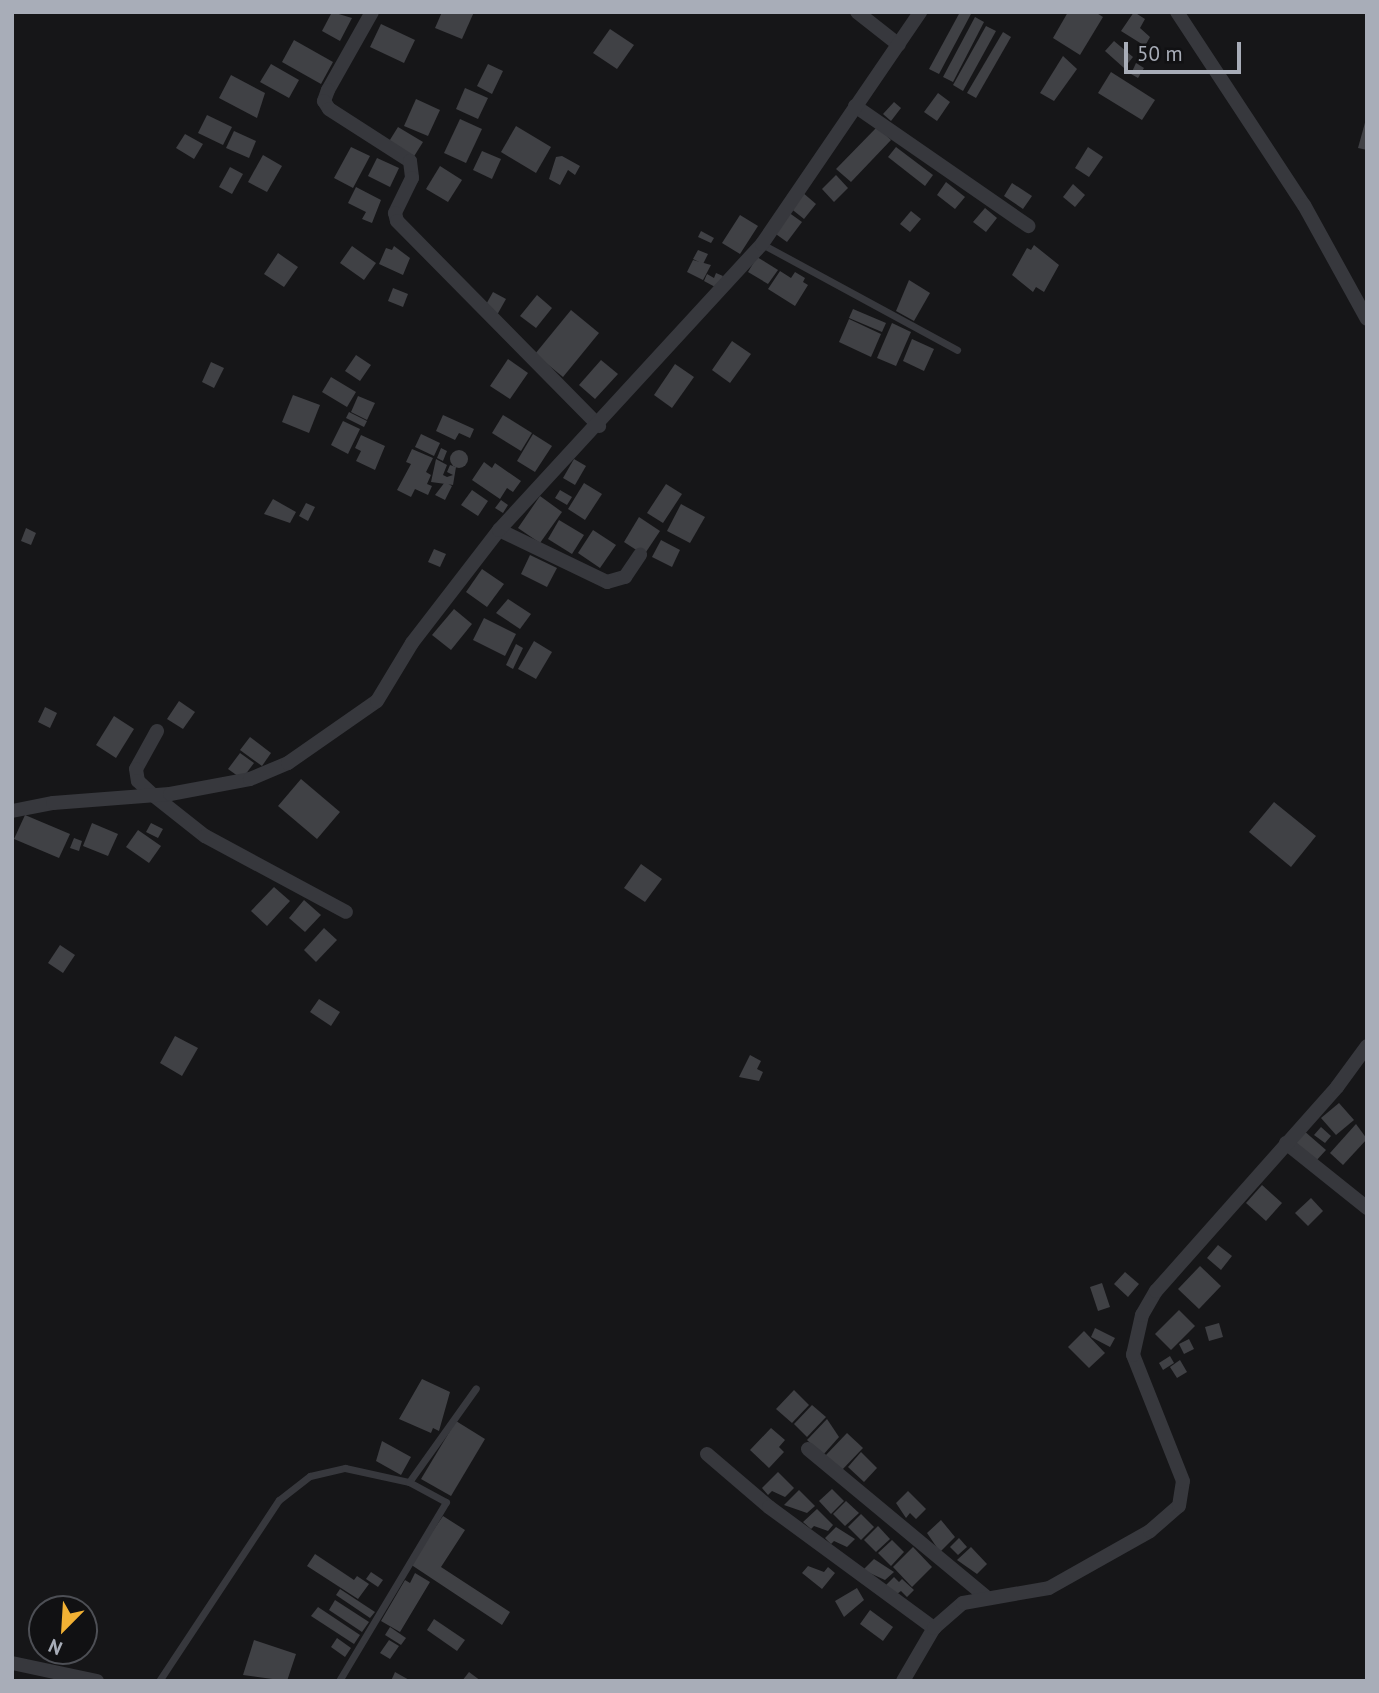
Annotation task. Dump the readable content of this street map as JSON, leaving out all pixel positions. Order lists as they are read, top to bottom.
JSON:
{
  "scale_bar": "50 m",
  "north": "bottom left"
}
